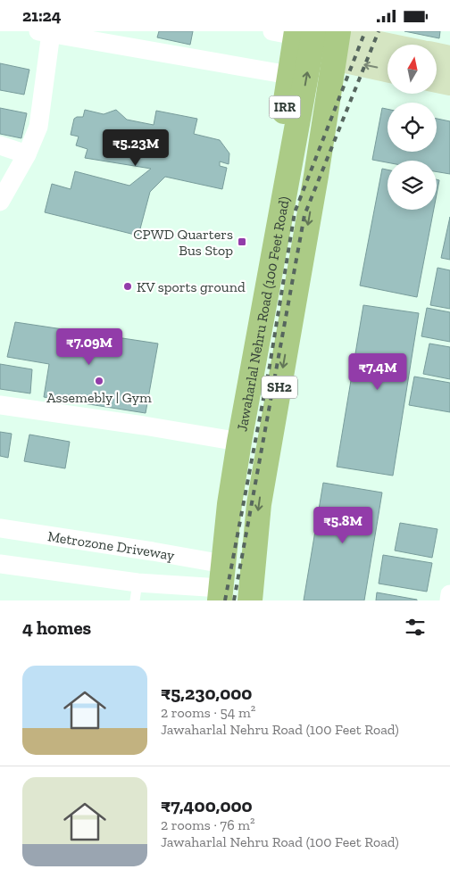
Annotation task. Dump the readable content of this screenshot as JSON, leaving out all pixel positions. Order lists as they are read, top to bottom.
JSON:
{
  "streets": {
    "main road": ["IRR", "Jawaharlal Nehru Road (100 Feet Road)", "SH2"],
    "street": ["Metrozone Driveway"]
  },
  "crossings": [
    ["Jawaharlal Nehru Road (100 Feet Road)", "SH2"],
    ["Jawaharlal Nehru Road (100 Feet Road)", "Metrozone Driveway"]
  ],
  "places": {
    "transit": ["CPWD Quarters Bus Stop"],
    "other": ["KV sports ground", "Assemebly | Gym"]
  },
  "north": "top",
  "page": {
    "status": "21:24",
    "price": [
      "₹5.23M",
      "₹7.09M",
      "₹7.4M",
      "₹5.8M"
    ],
    "heading": "4 homes",
    "list": [
      {
        "name": "₹5,230,000",
        "note": "2 rooms · 54 m² · Jawaharlal Nehru Road (100 Feet Road)"
      },
      {
        "name": "₹7,400,000",
        "note": "2 rooms · 76 m² · Jawaharlal Nehru Road (100 Feet Road)"
      }
    ]
  }
}
